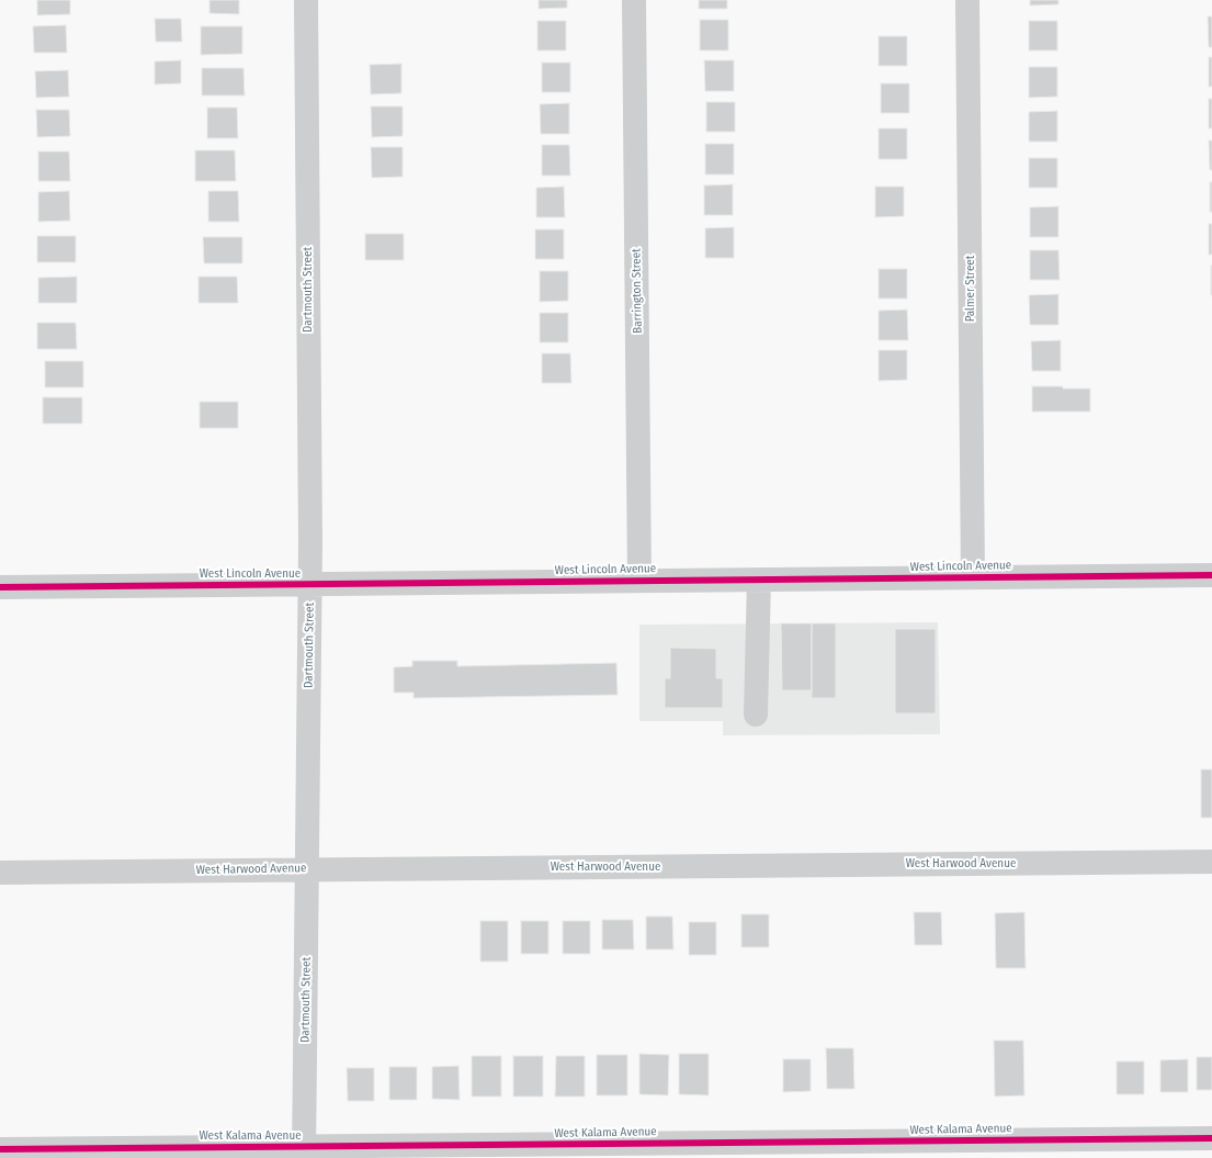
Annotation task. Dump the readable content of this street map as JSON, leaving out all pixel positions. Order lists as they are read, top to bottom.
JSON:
{
  "streets": {
    "street": [
      "Palmer Street",
      "Dartmouth Street",
      "Barrington Street",
      "West Lincoln Avenue",
      "West Harwood Avenue",
      "West Kalama Avenue"
    ]
  },
  "crossings": [
    ["Palmer Street", "West Lincoln Avenue"],
    ["Dartmouth Street", "West Lincoln Avenue"],
    ["Dartmouth Street", "West Harwood Avenue"],
    ["Dartmouth Street", "West Kalama Avenue"],
    ["Barrington Street", "West Lincoln Avenue"]
  ]
}
